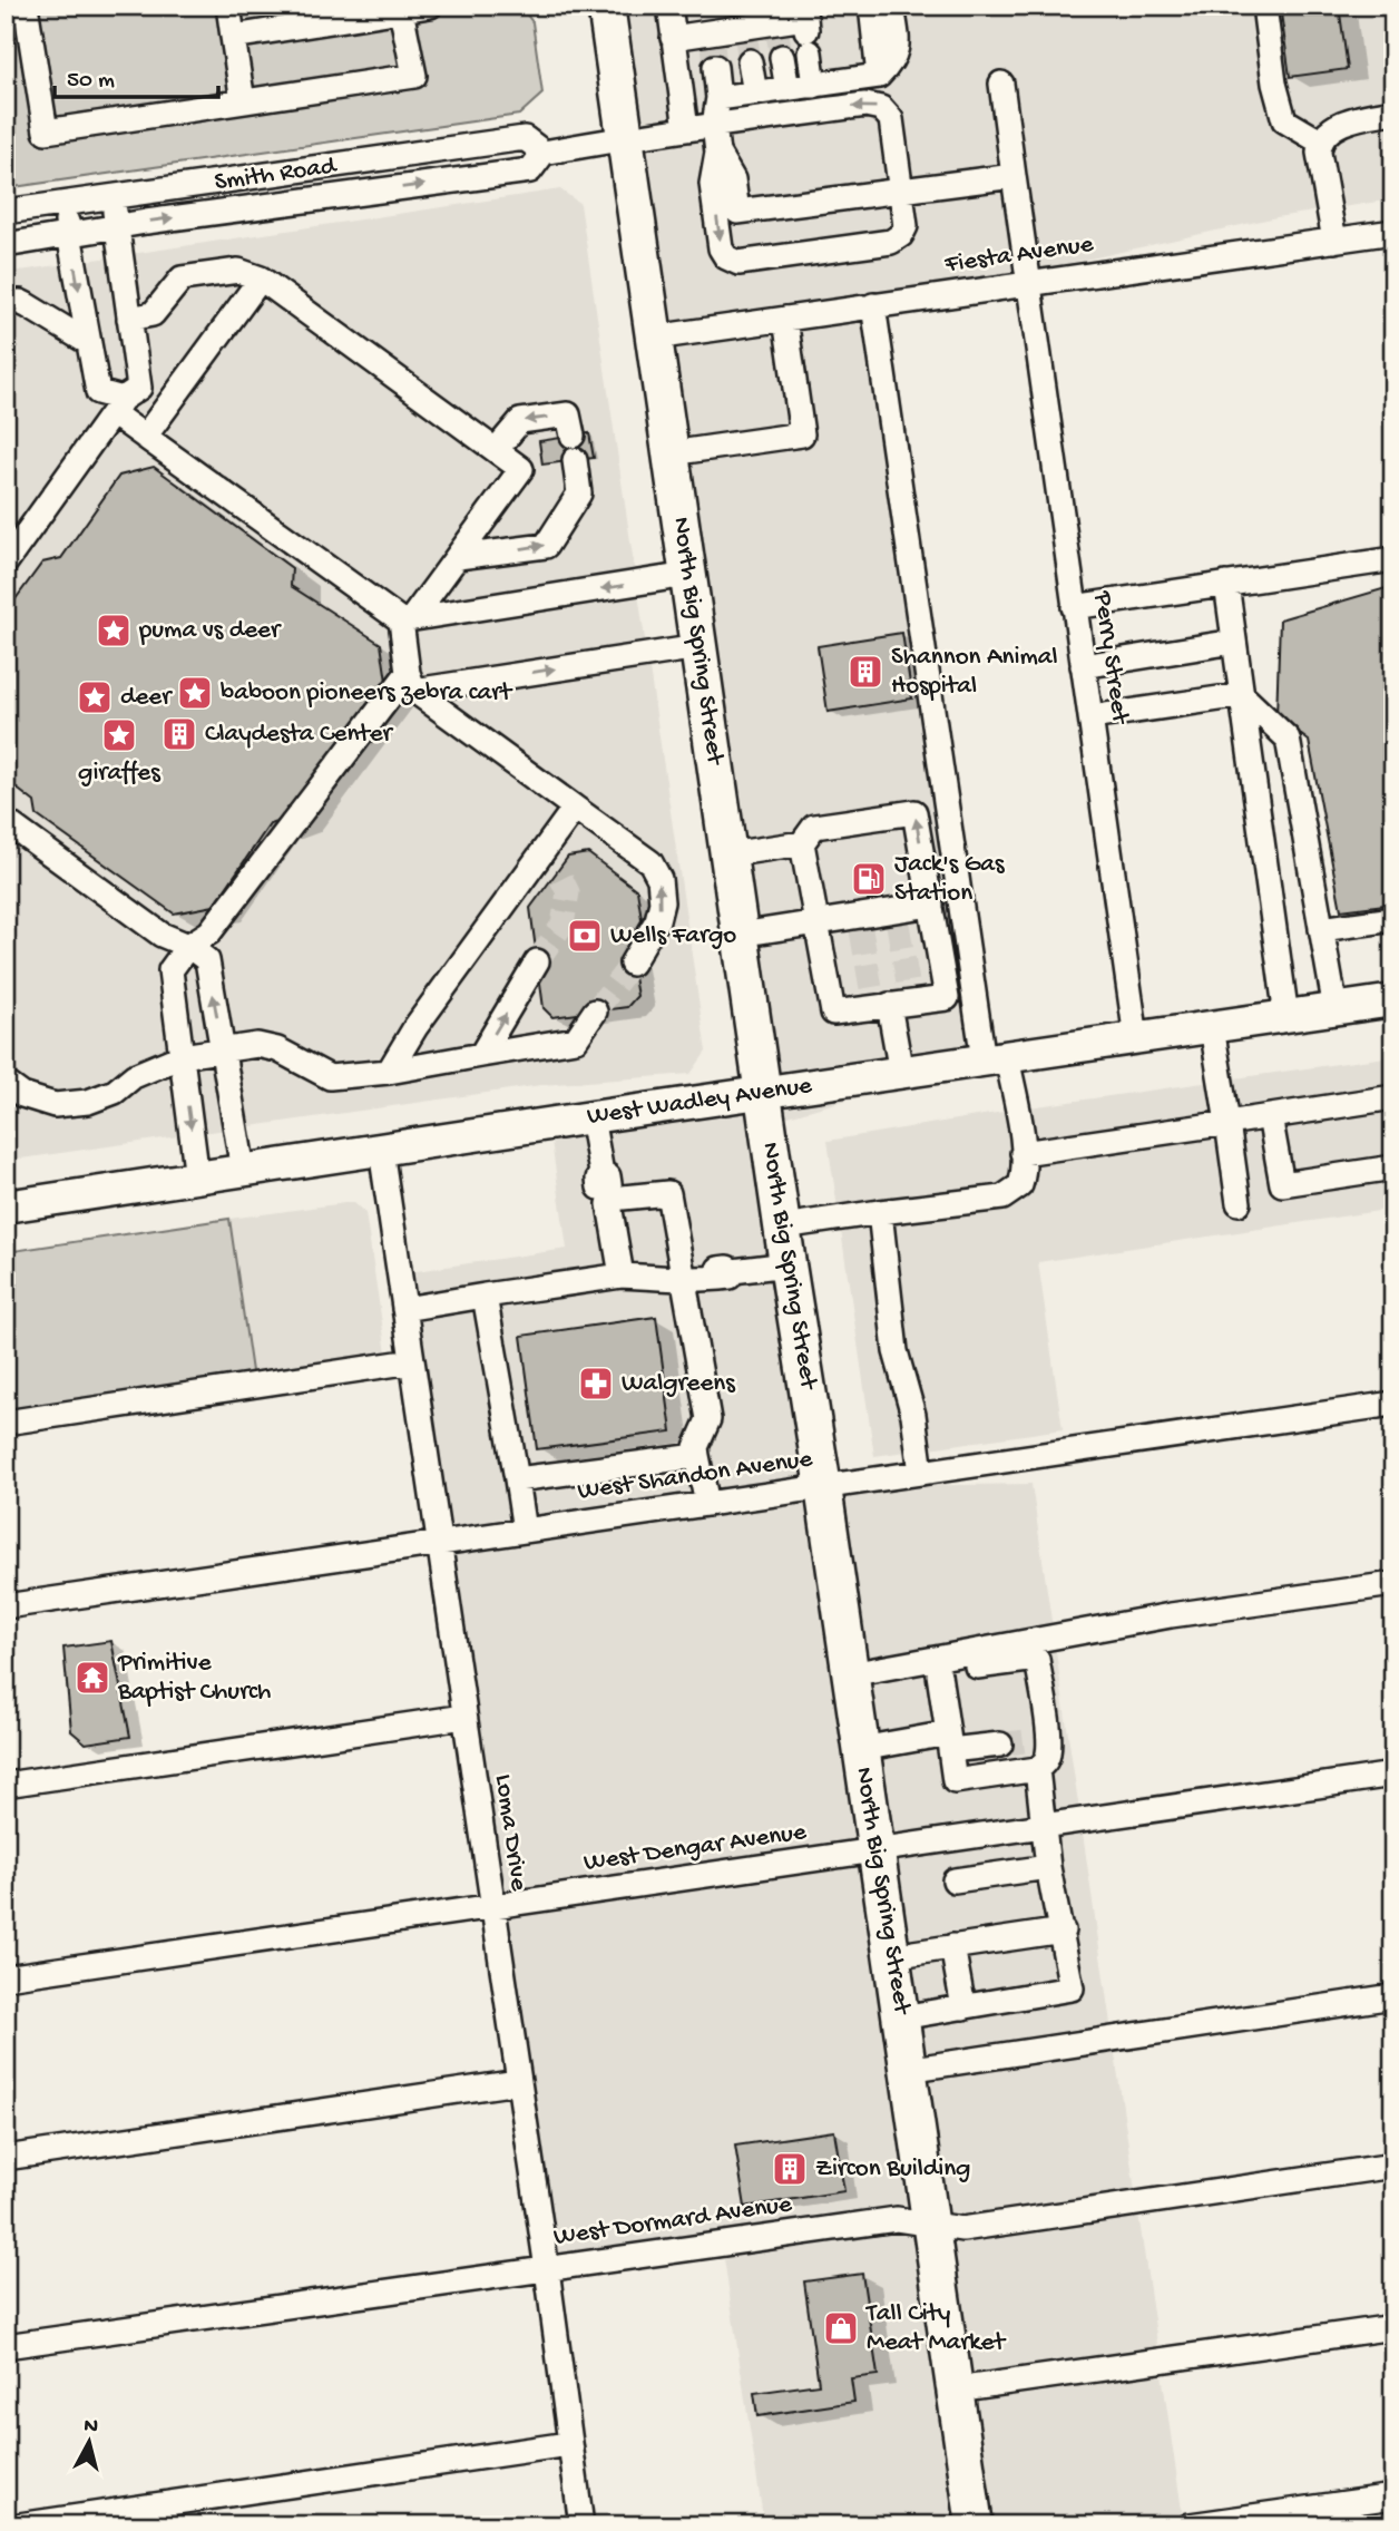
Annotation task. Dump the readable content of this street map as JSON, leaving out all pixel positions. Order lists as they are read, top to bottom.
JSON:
{
  "streets": {
    "highway": ["North Big Spring Street"],
    "main road": ["West Wadley Avenue"],
    "street": [
      "Smith Road",
      "Fiesta Avenue",
      "Perry Street",
      "West Shandon Avenue",
      "Loma Drive",
      "West Dengar Avenue",
      "West Dormard Avenue"
    ]
  },
  "crossings": [
    ["Smith Road", "North Big Spring Street"],
    ["Fiesta Avenue", "North Big Spring Street"],
    ["Fiesta Avenue", "Perry Street"],
    ["North Big Spring Street", "West Wadley Avenue"],
    ["North Big Spring Street", "West Shandon Avenue"],
    ["North Big Spring Street", "West Dengar Avenue"],
    ["North Big Spring Street", "West Dormard Avenue"],
    ["Perry Street", "West Wadley Avenue"],
    ["West Wadley Avenue", "Loma Drive"],
    ["West Shandon Avenue", "Loma Drive"],
    ["Loma Drive", "West Dengar Avenue"],
    ["Loma Drive", "West Dormard Avenue"]
  ],
  "places": {
    "place": [
      "puma vs deer",
      "baboon pioneers zebra cart",
      "deer",
      "giraffes"
    ],
    "building": ["Shannon Animal Hospital", "Claydesta Center", "Zircon Building"],
    "fuel station": ["Jack's Gas Station"],
    "bank": ["Wells Fargo"],
    "pharmacy": ["Walgreens"],
    "temple": ["Primitive Baptist Church"],
    "shop": ["Tall City Meat Market"]
  },
  "scale_bar": "50 m",
  "north": "top"
}
